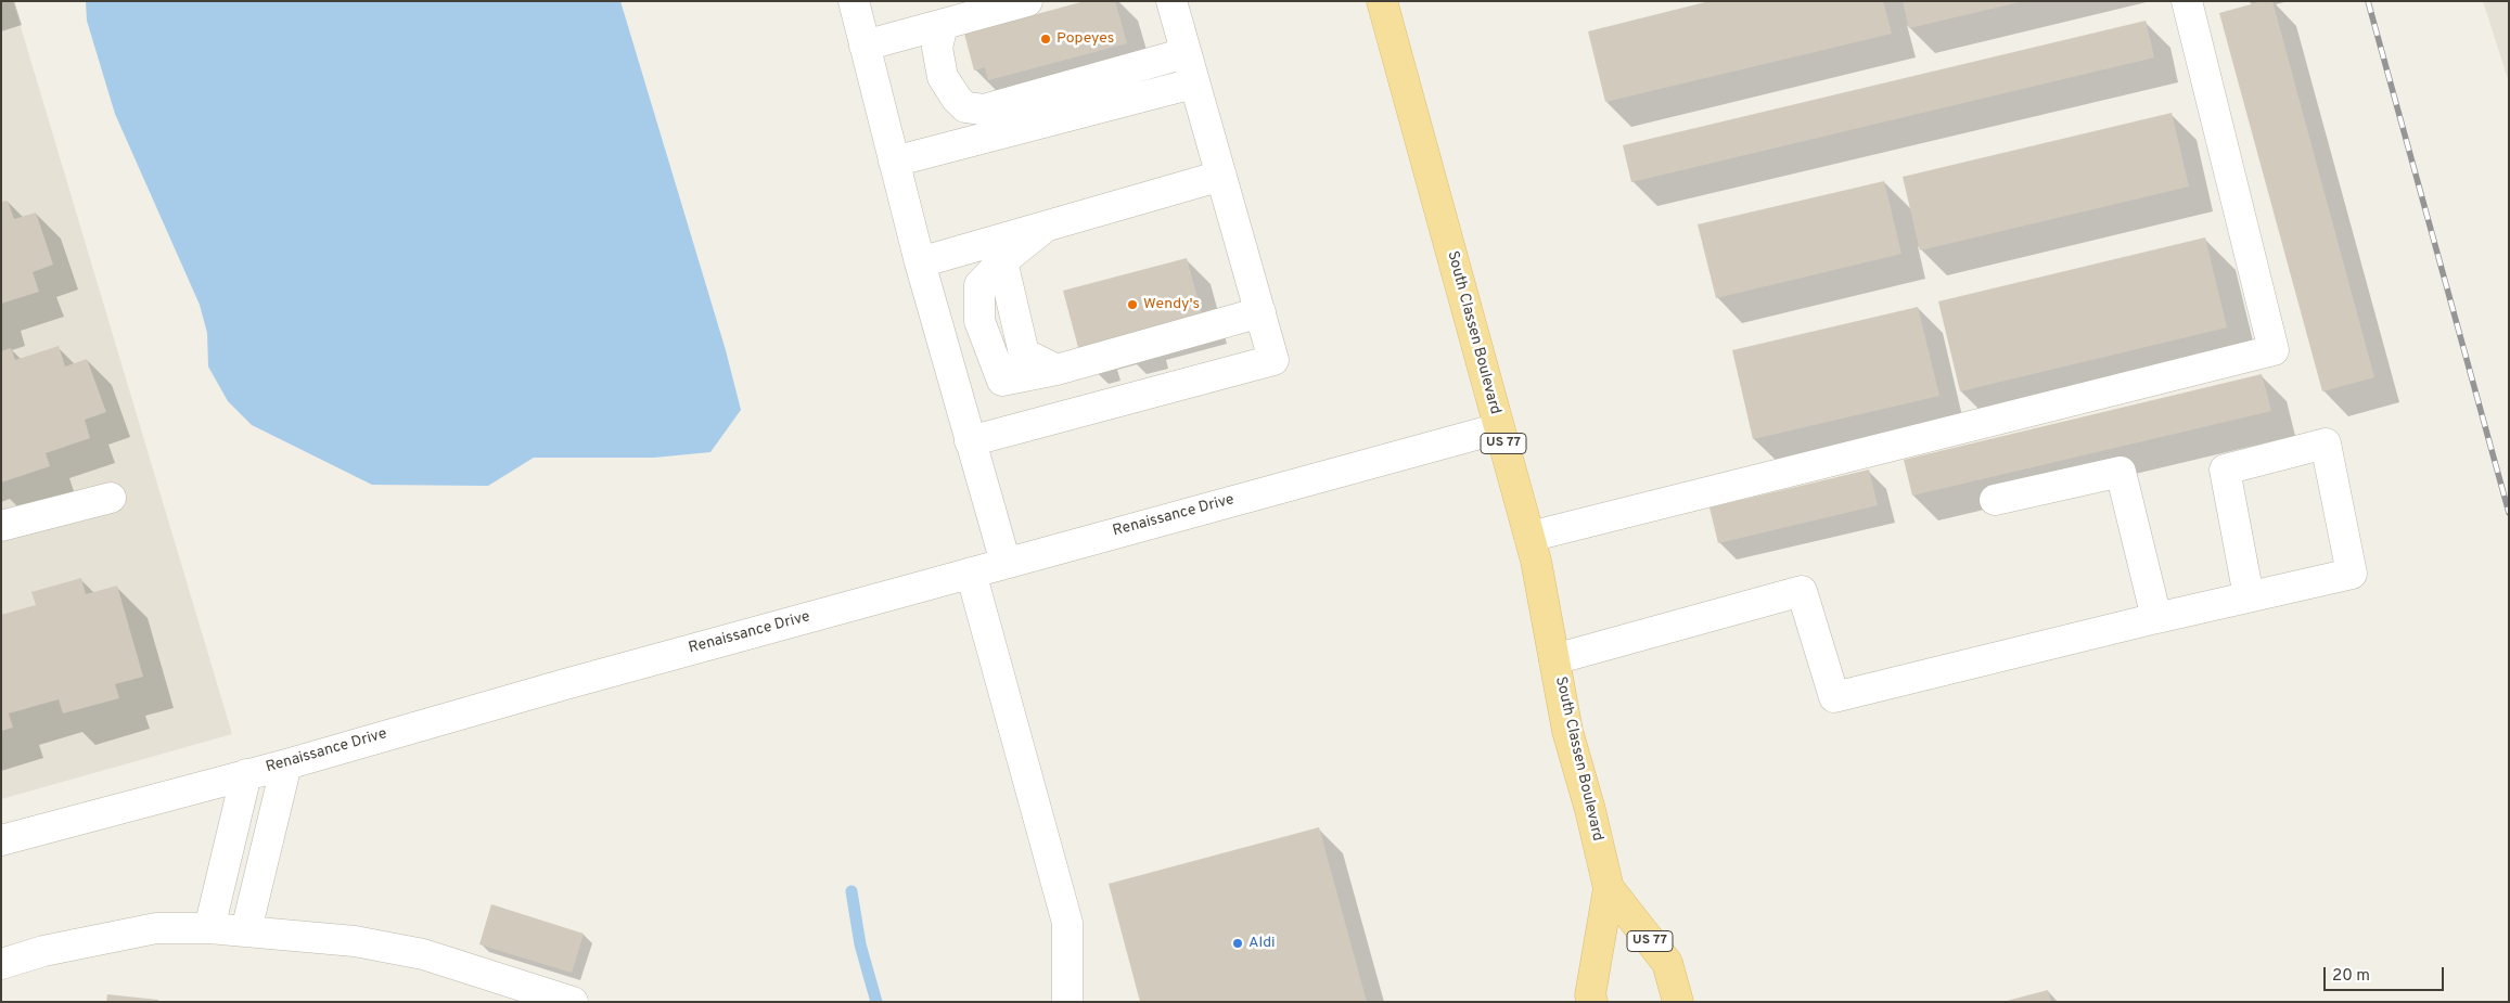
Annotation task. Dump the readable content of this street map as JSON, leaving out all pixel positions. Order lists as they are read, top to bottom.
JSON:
{
  "streets": {
    "main road": ["South Classen Boulevard", "US 77"],
    "street": ["Renaissance Drive"]
  },
  "crossings": [
    ["South Classen Boulevard", "Renaissance Drive"]
  ],
  "places": ["Popeyes", "Wendy's", "Aldi"],
  "scale_bar": "20 m"
}
